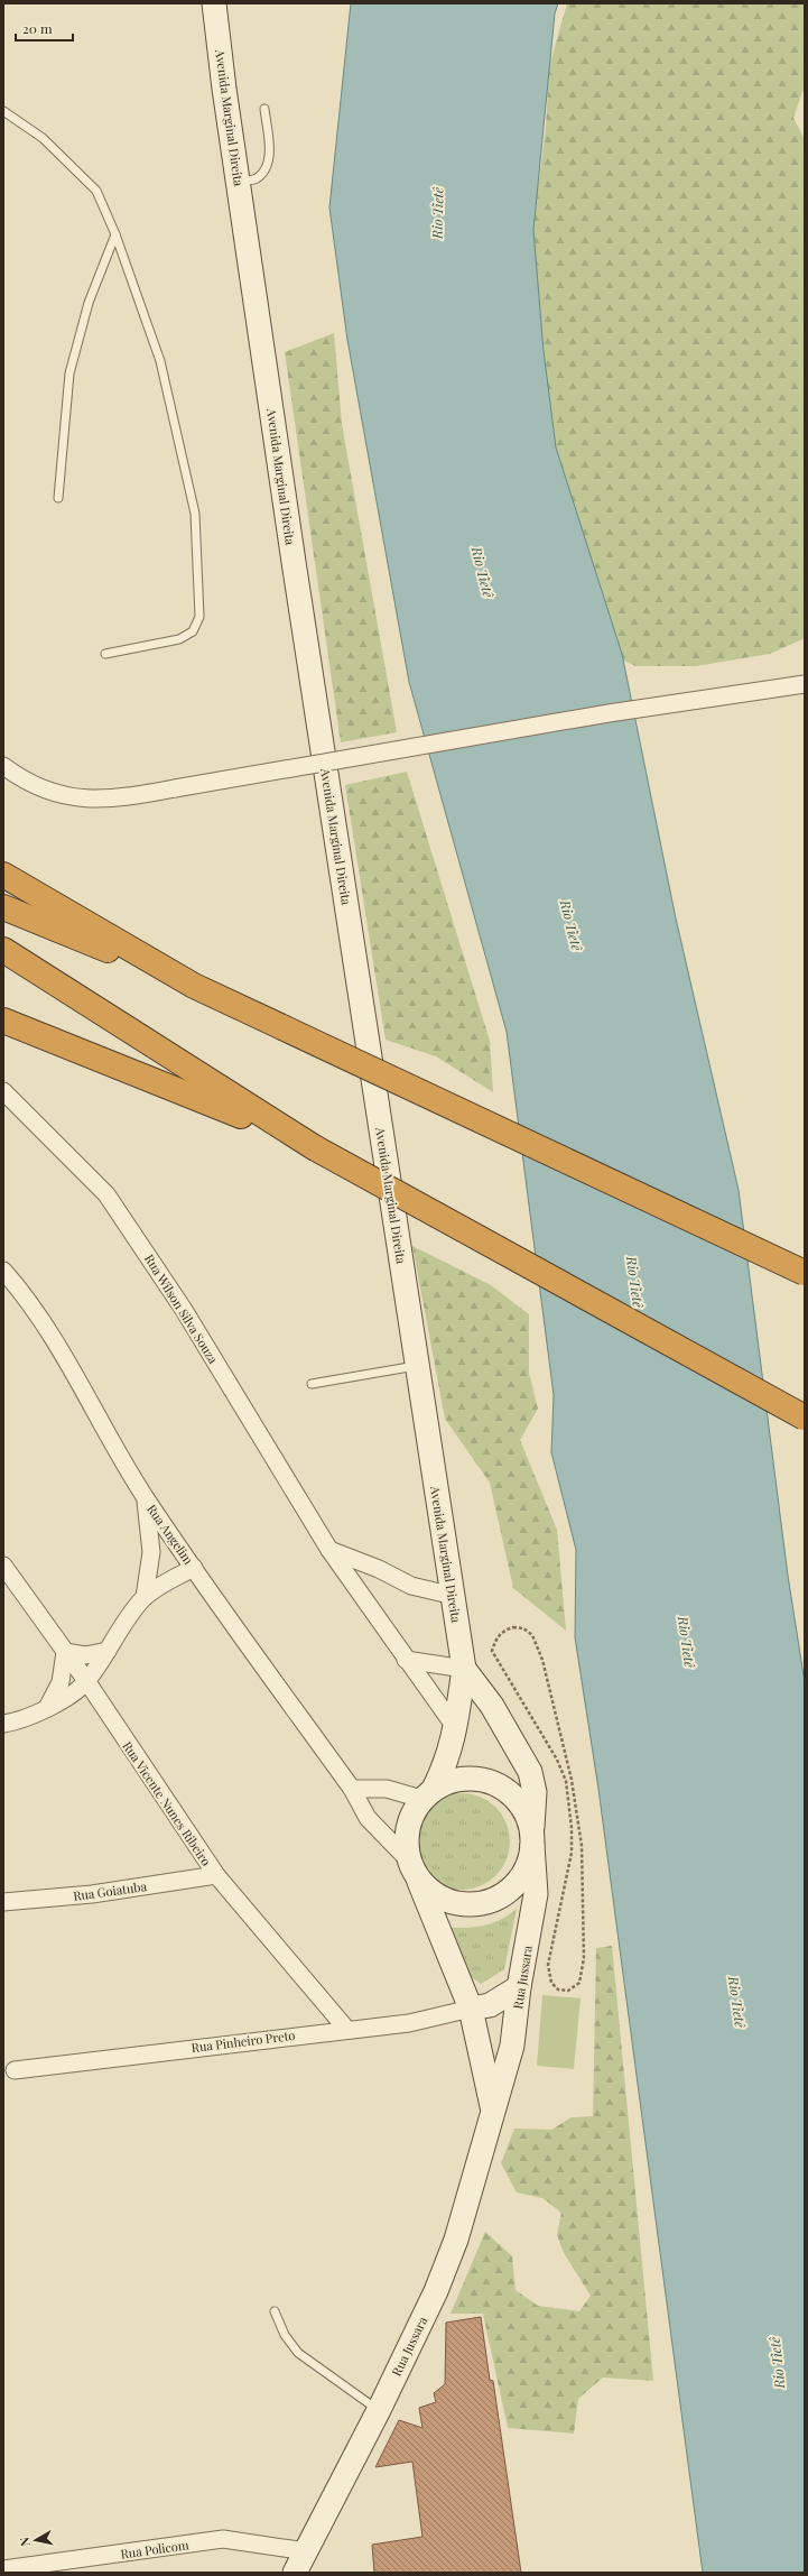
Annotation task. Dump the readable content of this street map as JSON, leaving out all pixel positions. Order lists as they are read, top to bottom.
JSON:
{
  "streets": {
    "main road": ["Avenida Marginal Direita", "Rua Jussara"],
    "street": [
      "Rua Wilson Silva Souza",
      "Rua Angelim",
      "Rua Vicente Nunes Ribeiro",
      "Rua Goiatuba",
      "Rua Pinheiro Preto",
      "Rua Policom"
    ]
  },
  "crossings": [
    ["Avenida Marginal Direita", "Rua Wilson Silva Souza"],
    ["Avenida Marginal Direita", "Rua Angelim"],
    ["Avenida Marginal Direita", "Rua Jussara"],
    ["Rua Angelim", "Rua Jussara"],
    ["Rua Vicente Nunes Ribeiro", "Rua Goiatuba"],
    ["Rua Vicente Nunes Ribeiro", "Rua Pinheiro Preto"],
    ["Rua Jussara", "Rua Pinheiro Preto"],
    ["Rua Jussara", "Rua Policom"]
  ],
  "water": ["Rio Tietê"],
  "scale_bar": "20 m",
  "north": "left"
}
